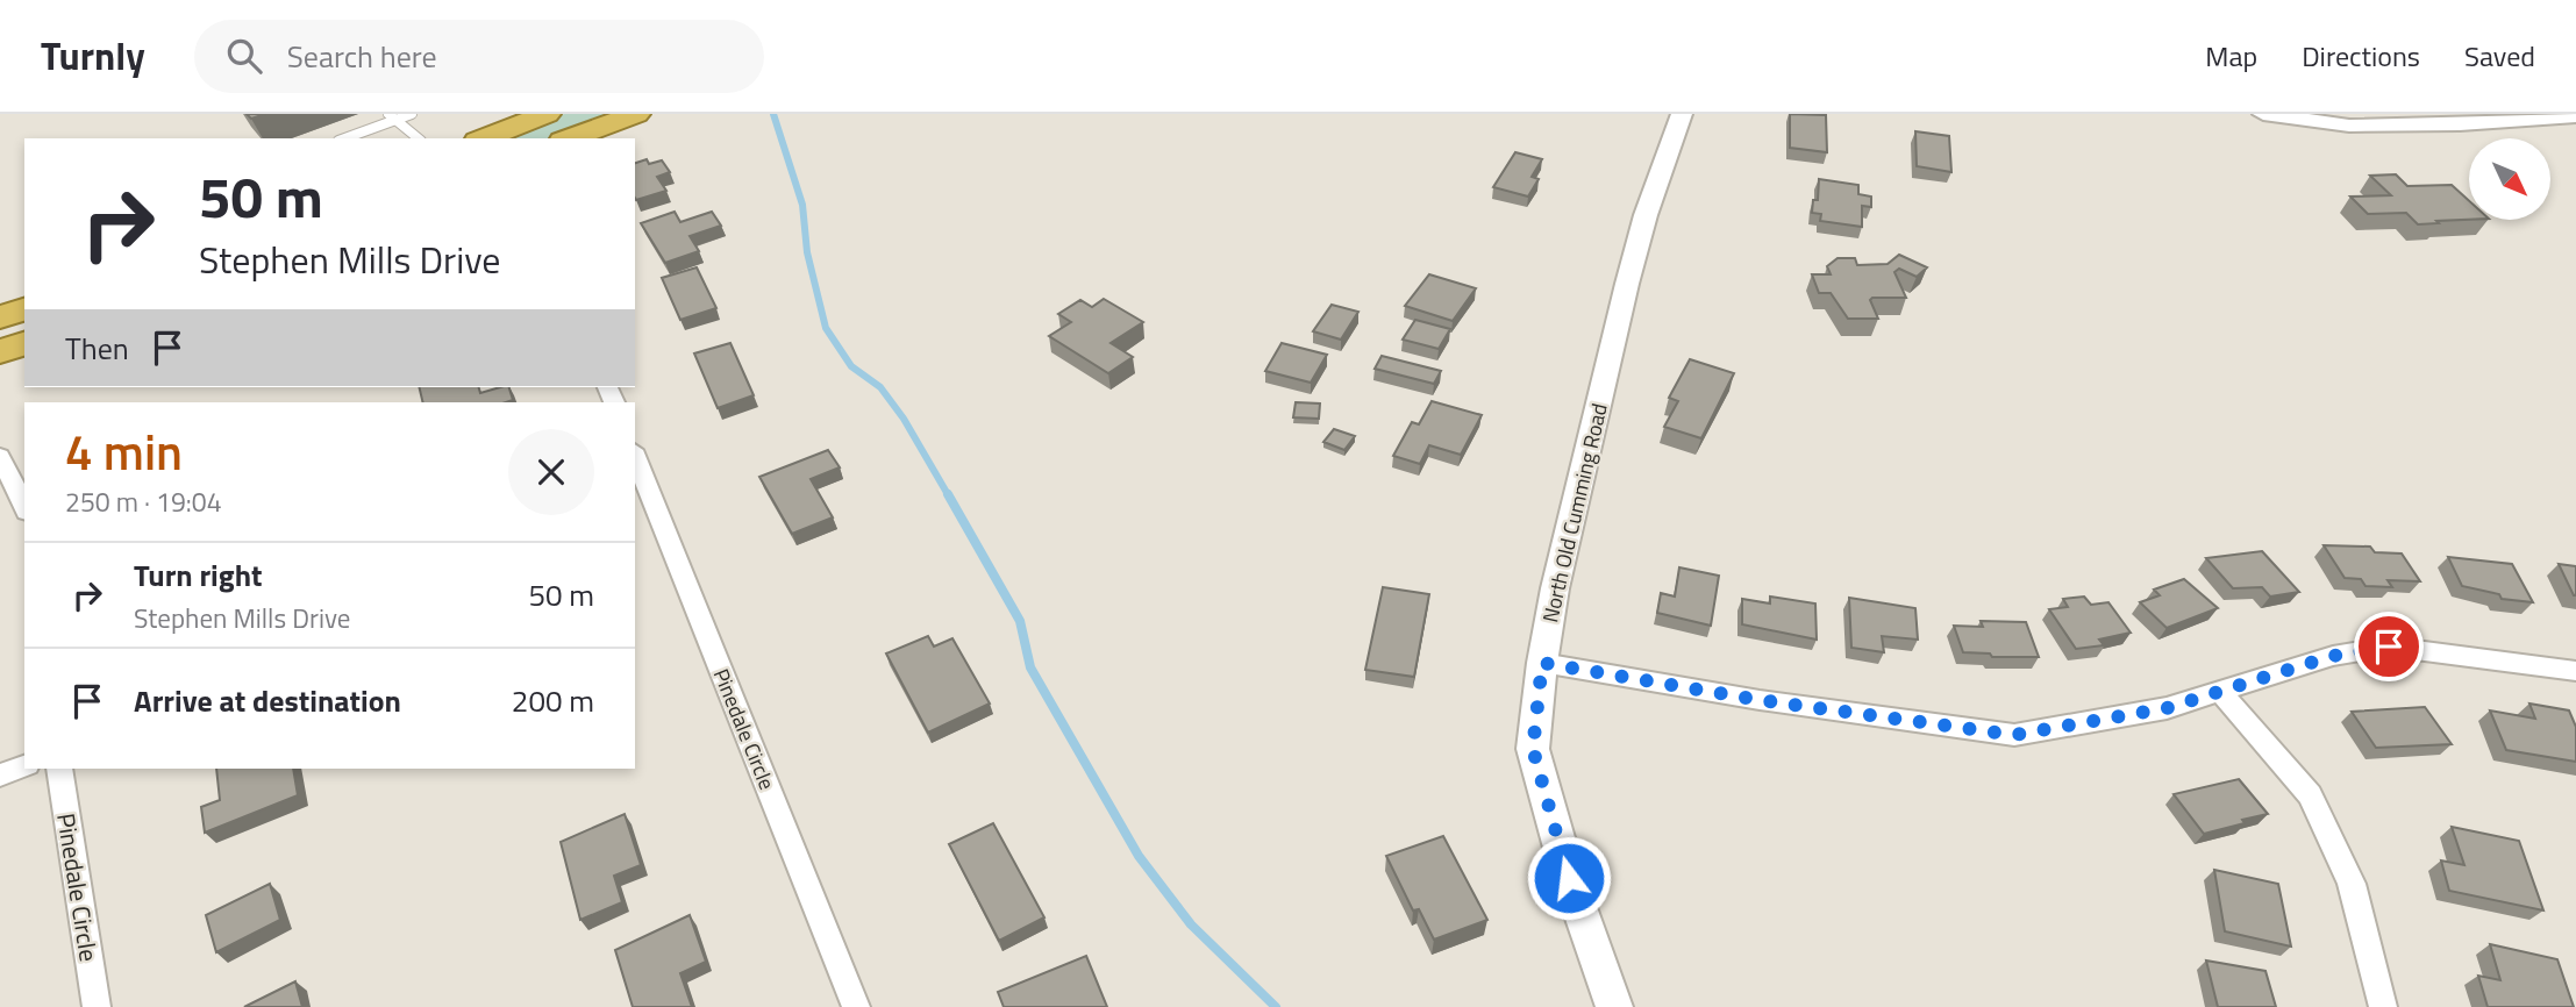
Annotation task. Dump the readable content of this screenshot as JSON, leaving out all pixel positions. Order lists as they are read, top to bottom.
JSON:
{
  "streets": {
    "street": ["North Old Cumming Road", "Pinedale Circle"]
  },
  "north": "bottom right",
  "page": {
    "header": "Turnly",
    "search": "Search here",
    "nav": ["Map", "Directions", "Saved"],
    "turn": ["50 m", "Stephen Mills Drive"],
    "then": "Then",
    "heading": ["4 min", "250 m · 19:04"],
    "list": [
      {
        "name": "Turn right",
        "note": "Stephen Mills Drive",
        "value": "50 m"
      },
      {
        "name": "Arrive at destination",
        "value": "200 m"
      }
    ]
  }
}
